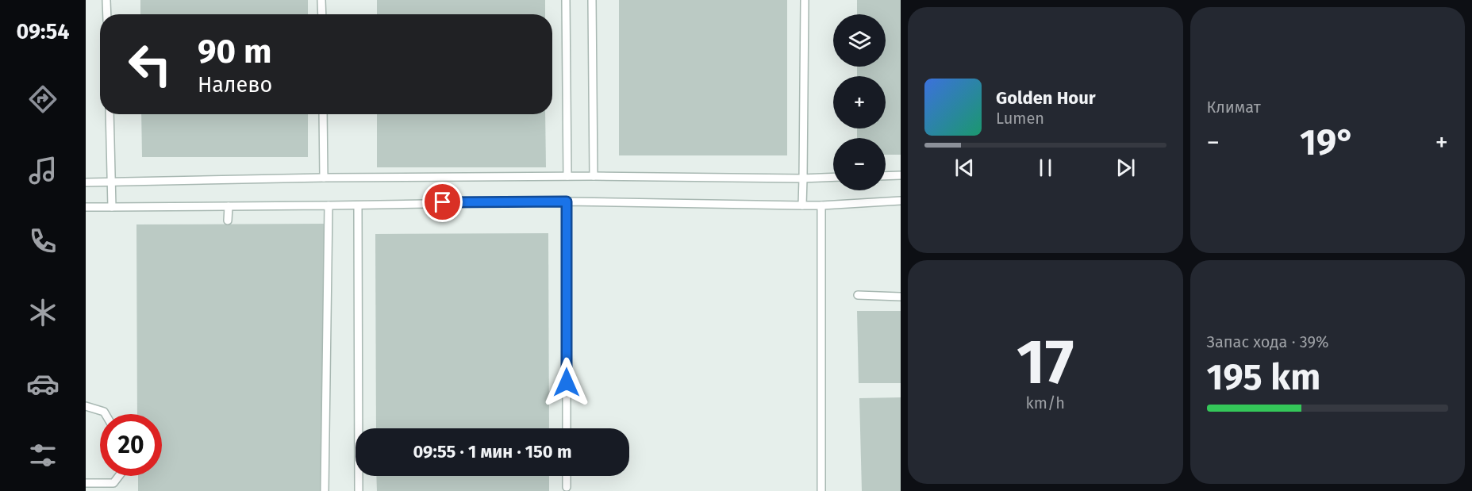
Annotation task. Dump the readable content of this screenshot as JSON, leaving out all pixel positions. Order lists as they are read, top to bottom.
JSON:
{
  "page": {
    "tabs": "09:54",
    "tile": [
      "Климат",
      ["17", "km/h"],
      ["Запас хода · 39%", "195 km"]
    ],
    "map_buttons": ["+", "−"],
    "turn": ["90 m", "Налево"],
    "song": ["Golden Hour", "Lumen"],
    "heat": ["−", "19°", "+"],
    "limit": "20",
    "trip": "09:55 · 1 мин · 150 m"
  }
}
